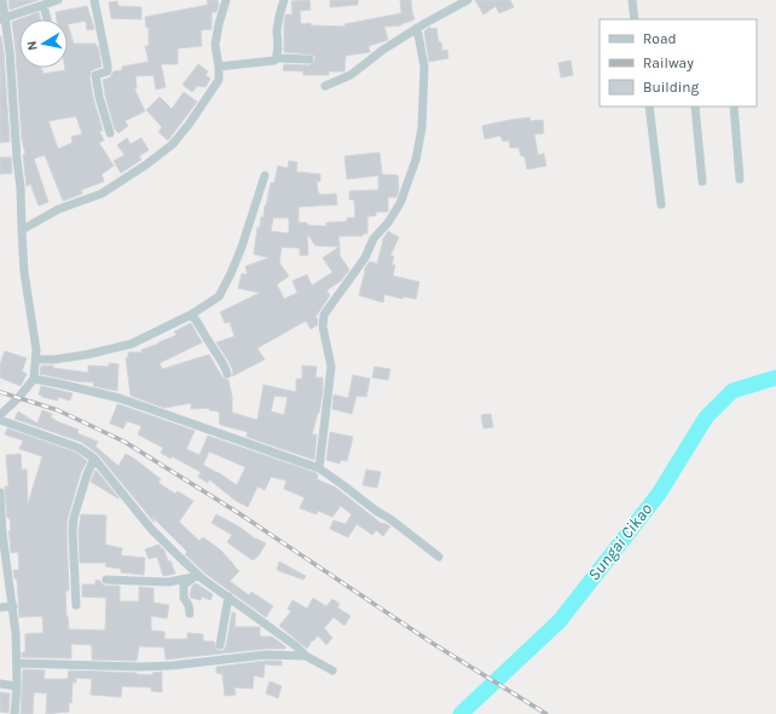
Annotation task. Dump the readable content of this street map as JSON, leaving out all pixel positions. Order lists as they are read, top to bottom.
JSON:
{
  "water": ["Sungai Cikao"],
  "legend": ["Road", "Railway", "Building"],
  "north": "left"
}
